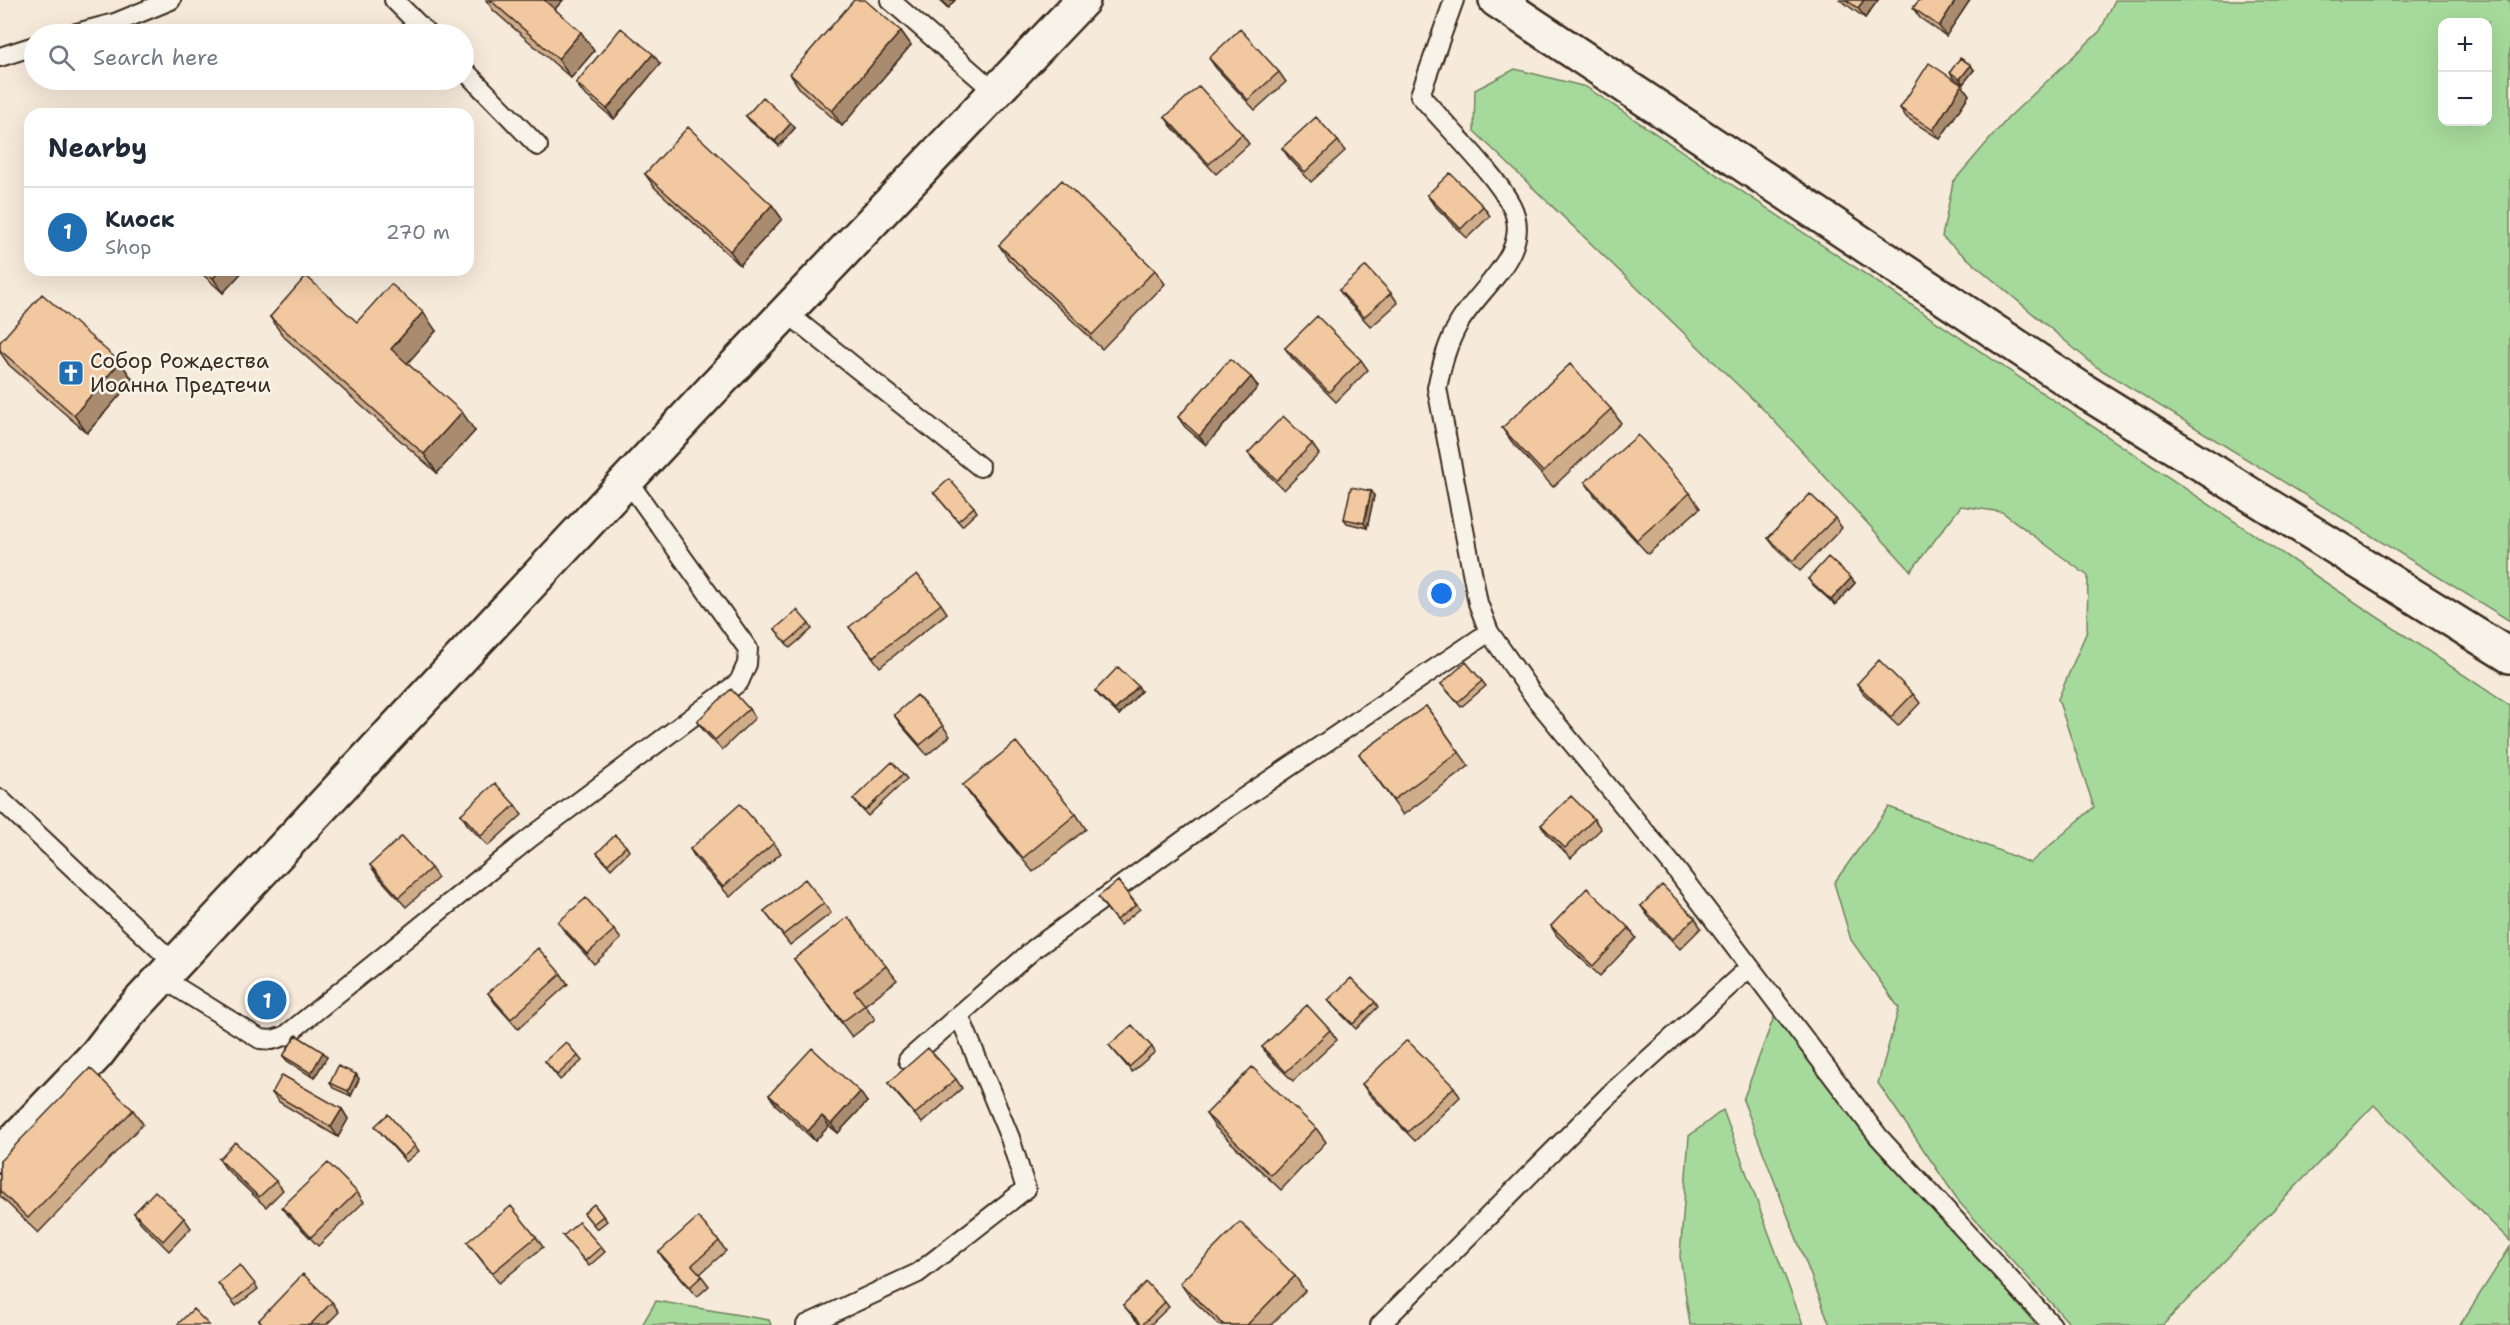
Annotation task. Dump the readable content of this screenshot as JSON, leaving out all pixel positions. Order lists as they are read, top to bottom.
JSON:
{
  "places": {
    "church": ["Собор Рождества Иоанна Предтечи"]
  },
  "page": {
    "map_buttons": ["+", "−"],
    "search": "Search here",
    "heading": "Nearby",
    "list": [
      {
        "mark": "1",
        "name": "Киоск",
        "note": "Shop",
        "value": "270 m"
      }
    ],
    "pins": "1"
  }
}
